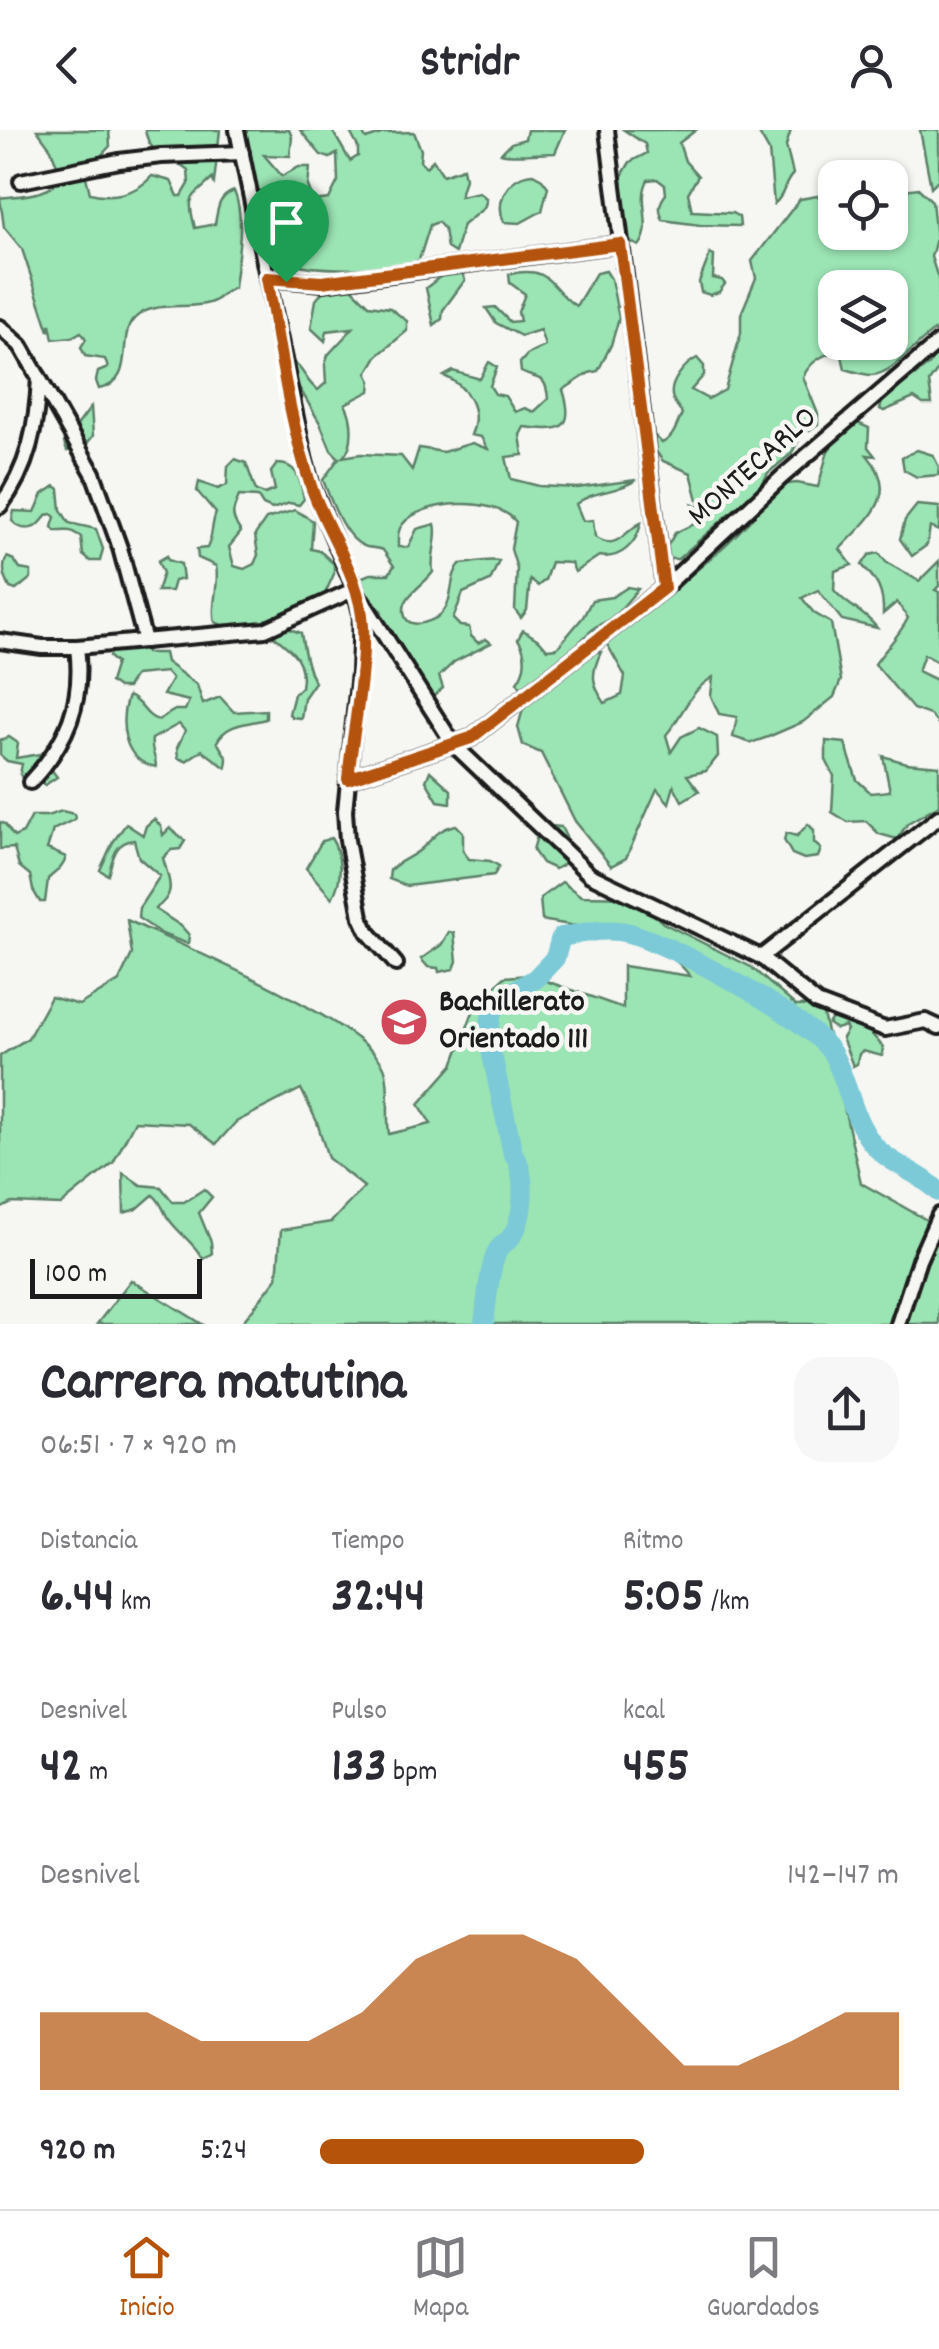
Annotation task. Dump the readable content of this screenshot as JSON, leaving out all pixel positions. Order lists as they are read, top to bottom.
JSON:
{
  "streets": {
    "street": ["MONTECARLO"]
  },
  "places": {
    "school or university": ["Bachillerato Orientado 111"]
  },
  "scale_bar": "100 m",
  "page": {
    "header": "Stridr",
    "scale": "100 m",
    "heading": ["Carrera matutina", "06:51 · 7 × 920 m"],
    "stats": [
      ["Distancia", "6.44 km"],
      ["Tiempo", "32:44"],
      ["Ritmo", "5:05 /km"],
      ["Desnivel", "42 m"],
      ["Pulso", "133 bpm"],
      ["kcal", "455"]
    ],
    "chart": ["Desnivel", "142–147 m"],
    "list": [
      {
        "name": "920 m",
        "note": "5:24"
      }
    ],
    "tabs": ["Inicio", "Mapa", "Guardados"]
  }
}
